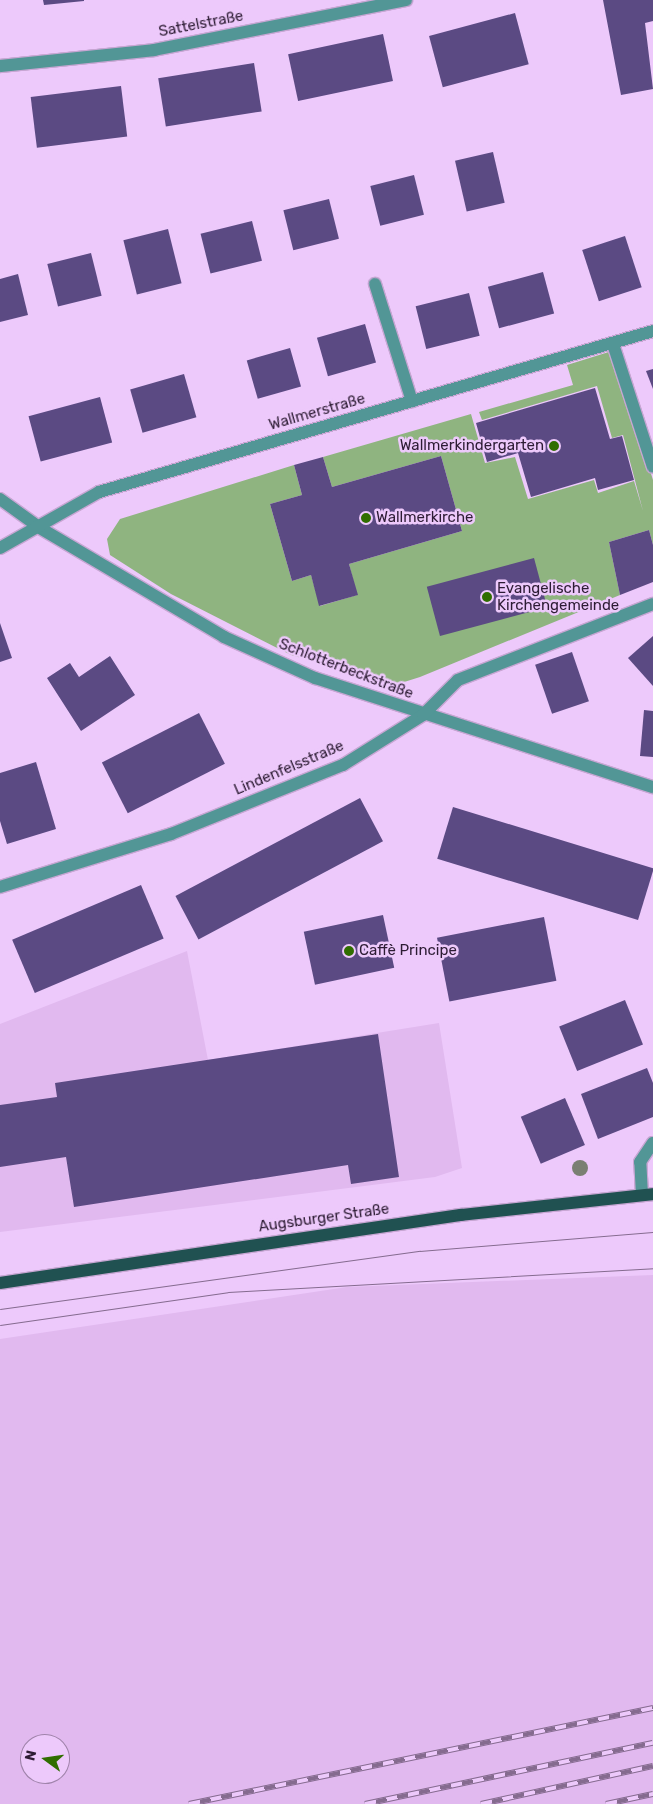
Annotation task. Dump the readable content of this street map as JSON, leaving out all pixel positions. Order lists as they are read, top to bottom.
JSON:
{
  "streets": {
    "main road": ["Augsburger Straße"],
    "street": [
      "Sattelstraße",
      "Wallmerstraße",
      "Schlotterbeckstraße",
      "Lindenfelsstraße"
    ]
  },
  "crossings": [
    ["Wallmerstraße", "Schlotterbeckstraße"],
    ["Schlotterbeckstraße", "Lindenfelsstraße"]
  ],
  "places": [
    "Wallmerkindergarten",
    "Wallmerkirche",
    "Evangelische Kirchengemeinde",
    "Caffè Principe"
  ],
  "north": "left"
}
